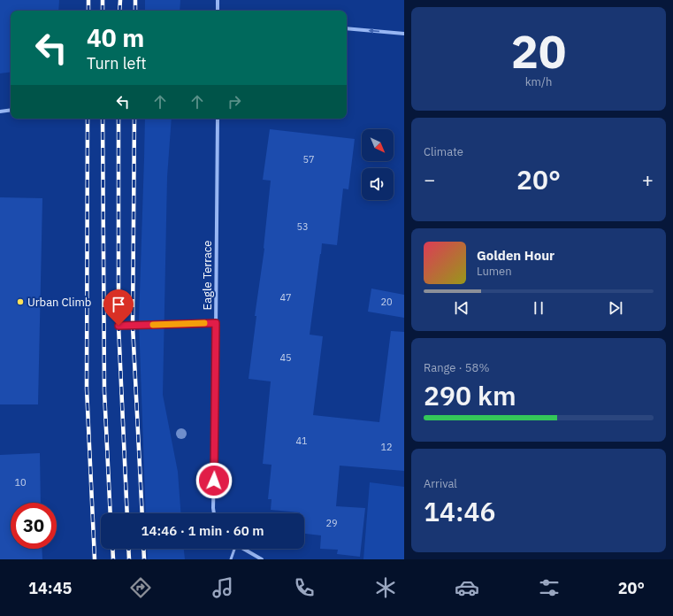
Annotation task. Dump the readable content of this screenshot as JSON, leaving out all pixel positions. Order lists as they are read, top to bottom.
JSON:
{
  "streets": {
    "street": ["Eagle Terrace"]
  },
  "places": ["Urban Climb"],
  "house_numbers": [
    "57",
    "53",
    "47",
    "20",
    "45",
    "41",
    "12",
    "10",
    "29"
  ],
  "north": "bottom right",
  "page": {
    "tile": [
      ["20", "km/h"],
      "Climate",
      ["Range · 58%", "290 km"],
      ["Arrival", "14:46"]
    ],
    "turn": ["40 m", "Turn left"],
    "heat": ["−", "20°", "+"],
    "song": ["Golden Hour", "Lumen"],
    "limit": "30",
    "trip": "14:46 · 1 min · 60 m",
    "tabs": ["14:45", "20°"]
  }
}
